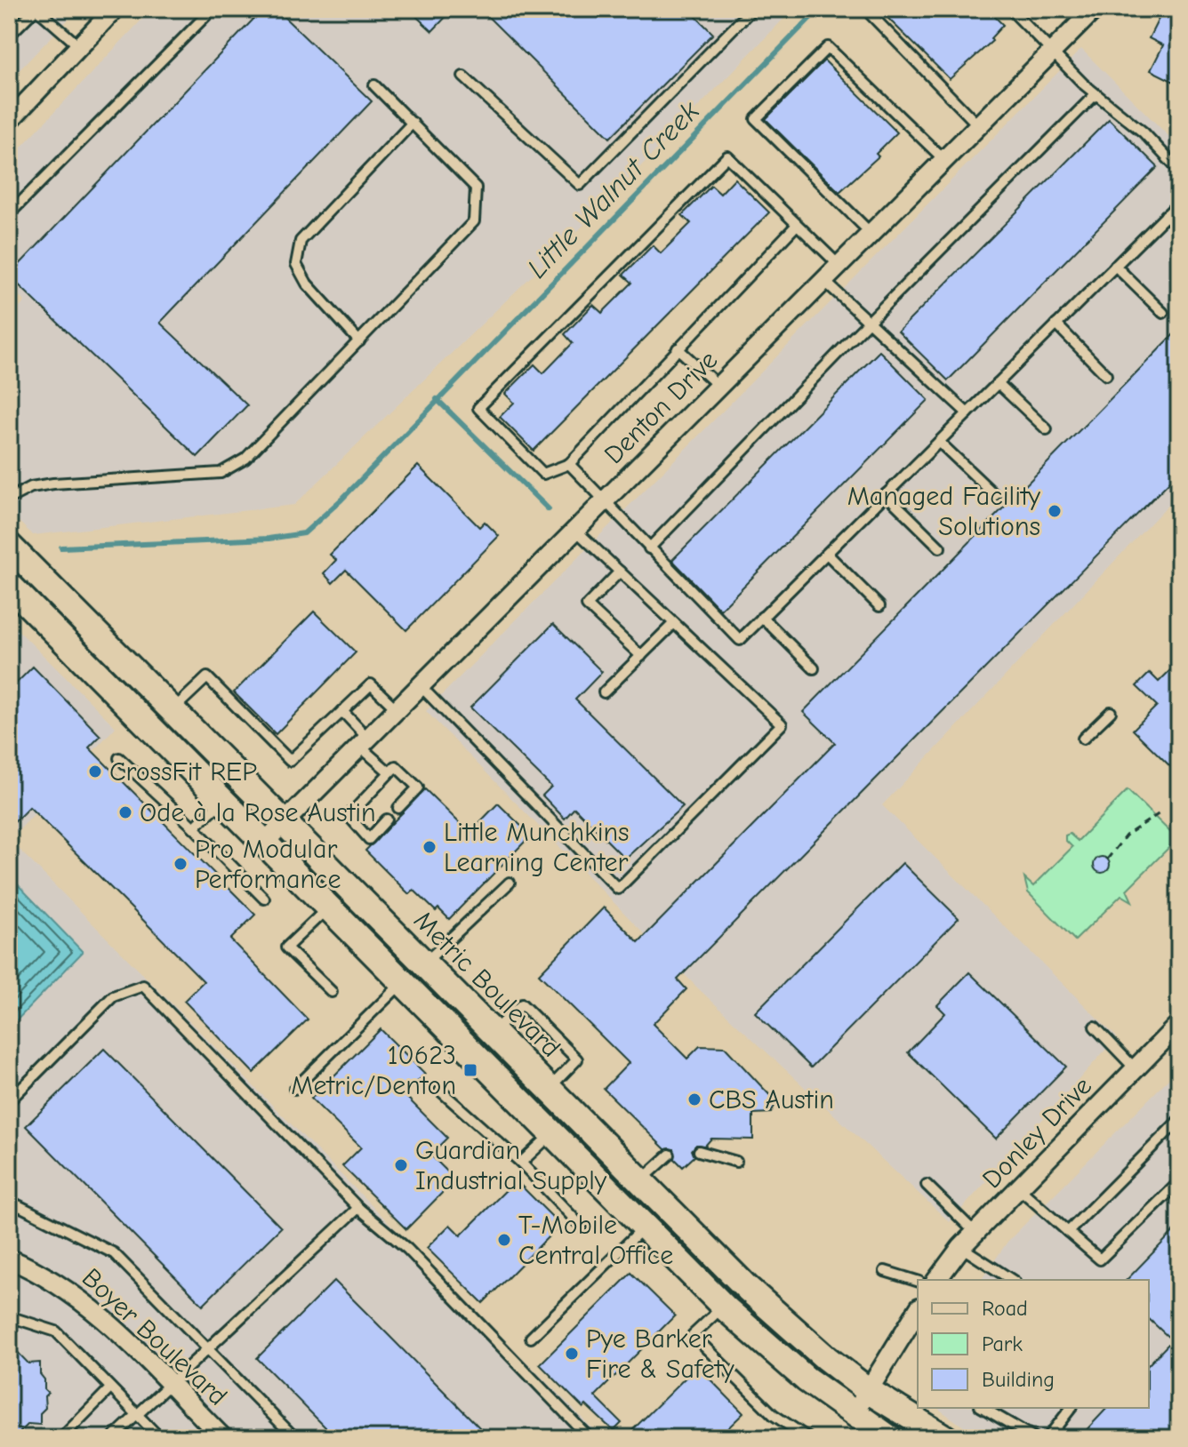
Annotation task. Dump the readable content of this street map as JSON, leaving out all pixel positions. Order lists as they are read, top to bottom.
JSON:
{
  "streets": {
    "main road": ["Metric Boulevard"],
    "street": ["Denton Drive", "Donley Drive", "Boyer Boulevard"]
  },
  "crossings": [
    ["Denton Drive", "Metric Boulevard"]
  ],
  "water": ["Little Walnut Creek"],
  "places": {
    "other": [
      "Managed Facility Solutions",
      "CrossFit REP",
      "Ode à la Rose Austin",
      "Little Munchkins Learning Center",
      "Pro Modular Performance",
      "CBS Austin",
      "Guardian Industrial Supply",
      "T-Mobile Central Office",
      "Pye Barker Fire & Safety"
    ],
    "transit": ["10623 Metric/Denton"]
  },
  "legend": ["Road", "Park", "Building"]
}
